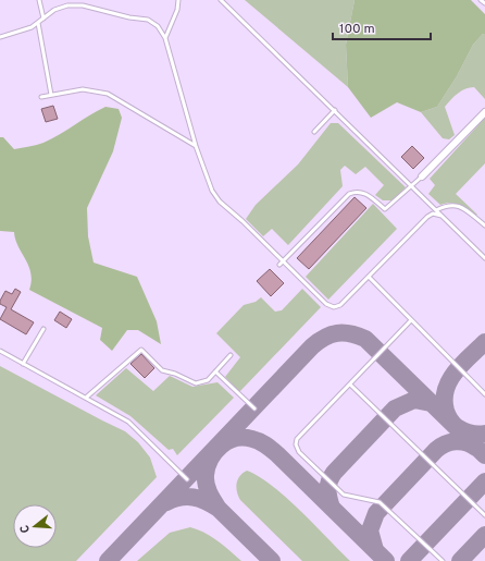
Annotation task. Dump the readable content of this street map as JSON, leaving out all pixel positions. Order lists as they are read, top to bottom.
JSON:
{
  "scale_bar": "100 m",
  "north": "left"
}
